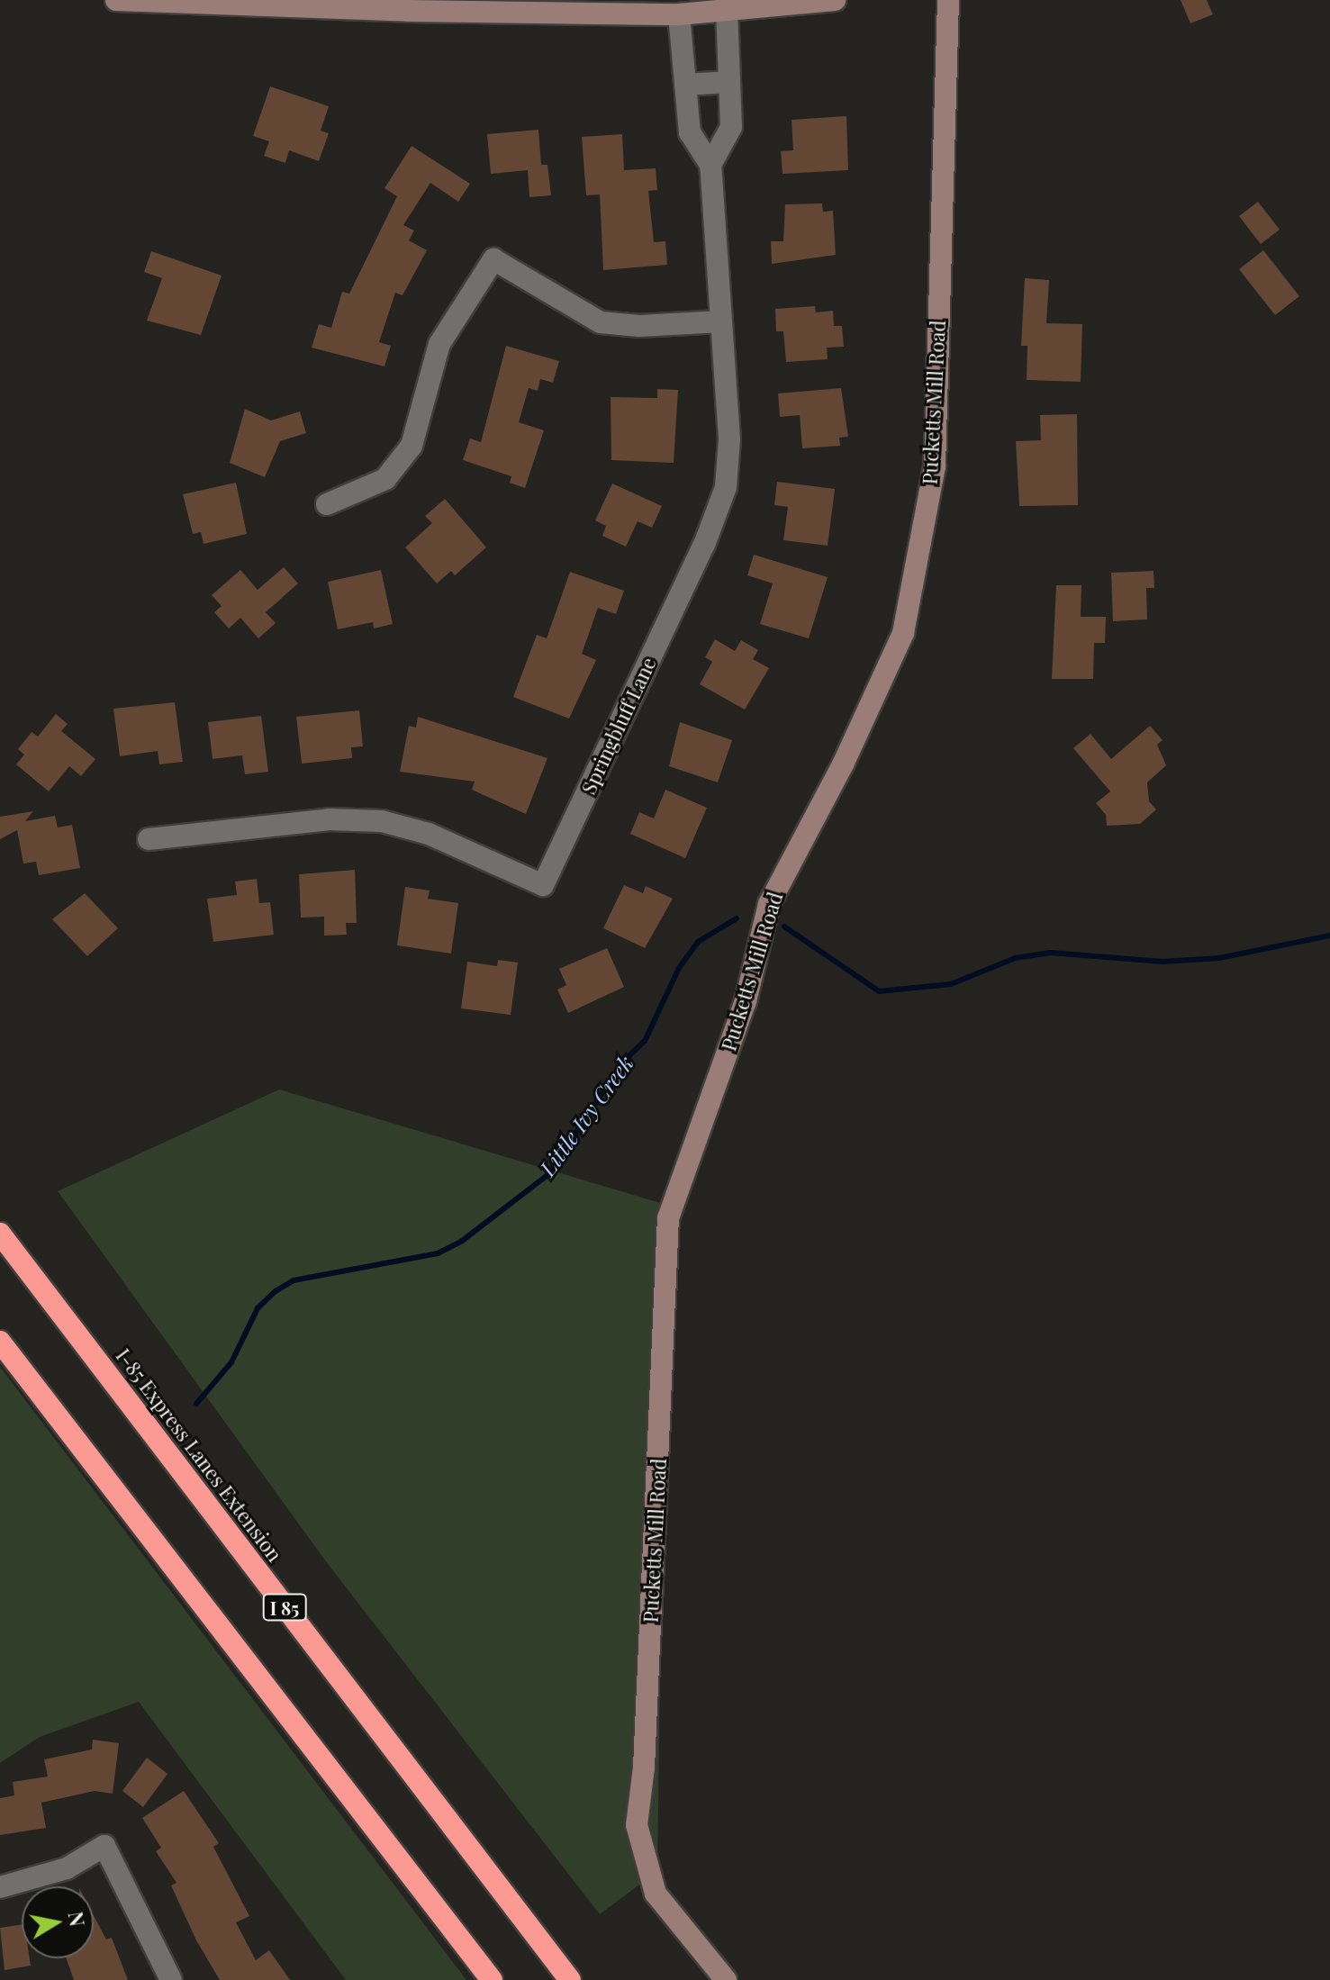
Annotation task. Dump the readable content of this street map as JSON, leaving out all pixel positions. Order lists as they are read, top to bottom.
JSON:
{
  "streets": {
    "highway": ["I-85 Express Lanes Extension", "I 85"],
    "street": ["Pucketts Mill Road", "Springbluff Lane"]
  },
  "water": ["Little Ivy Creek"],
  "north": "right"
}
